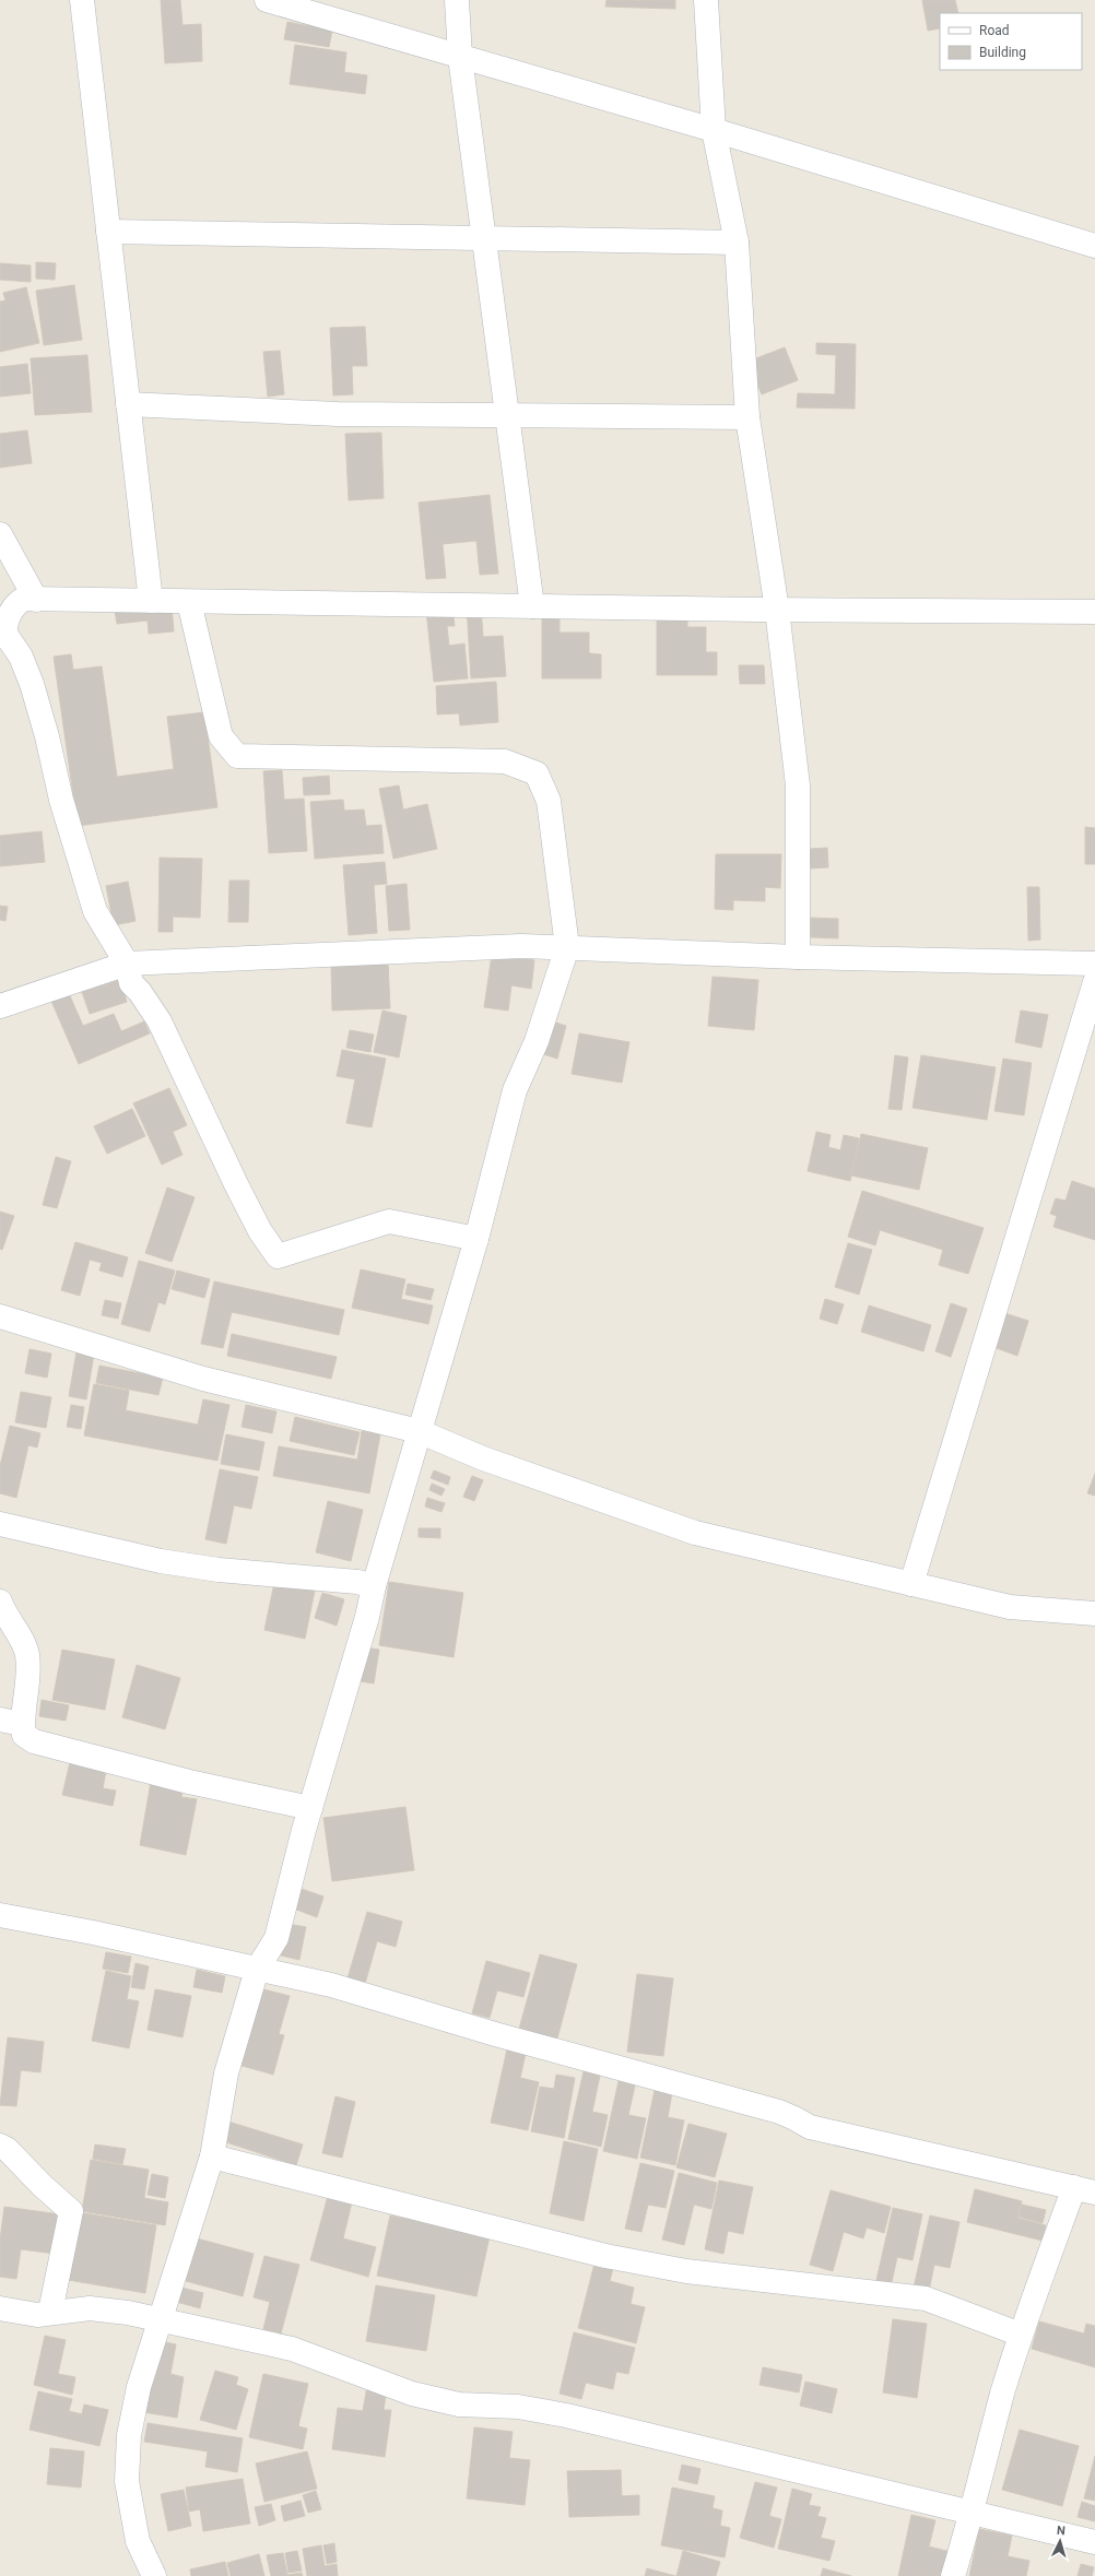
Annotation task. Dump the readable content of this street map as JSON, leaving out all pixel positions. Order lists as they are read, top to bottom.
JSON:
{
  "legend": ["Road", "Building"],
  "north": "top"
}
